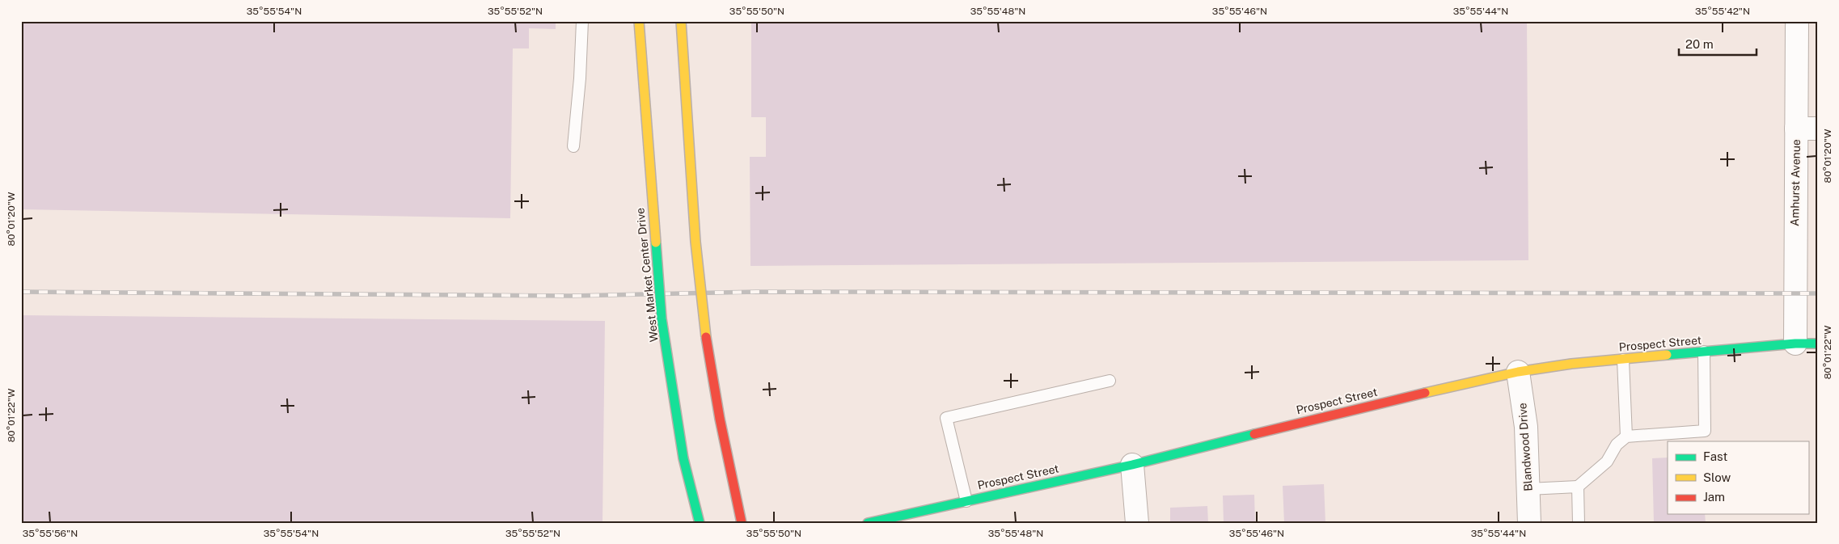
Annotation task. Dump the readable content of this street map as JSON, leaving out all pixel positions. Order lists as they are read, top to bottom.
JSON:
{
  "streets": {
    "main road": ["West Market Center Drive", "Prospect Street"],
    "street": ["Amhurst Avenue", "Blandwood Drive"]
  },
  "crossings": [
    ["Amhurst Avenue", "Prospect Street"],
    ["Prospect Street", "Blandwood Drive"]
  ],
  "legend": ["Fast", "Slow", "Jam"],
  "scale_bar": "20 m",
  "coordinates": [
    "35°55'54\"N",
    "35°55'52\"N",
    "35°55'50\"N",
    "35°55'48\"N",
    "35°55'46\"N",
    "35°55'44\"N",
    "35°55'42\"N",
    "80°01'20\"W",
    "80°01'22\"W",
    "35°55'56\"N"
  ]
}
